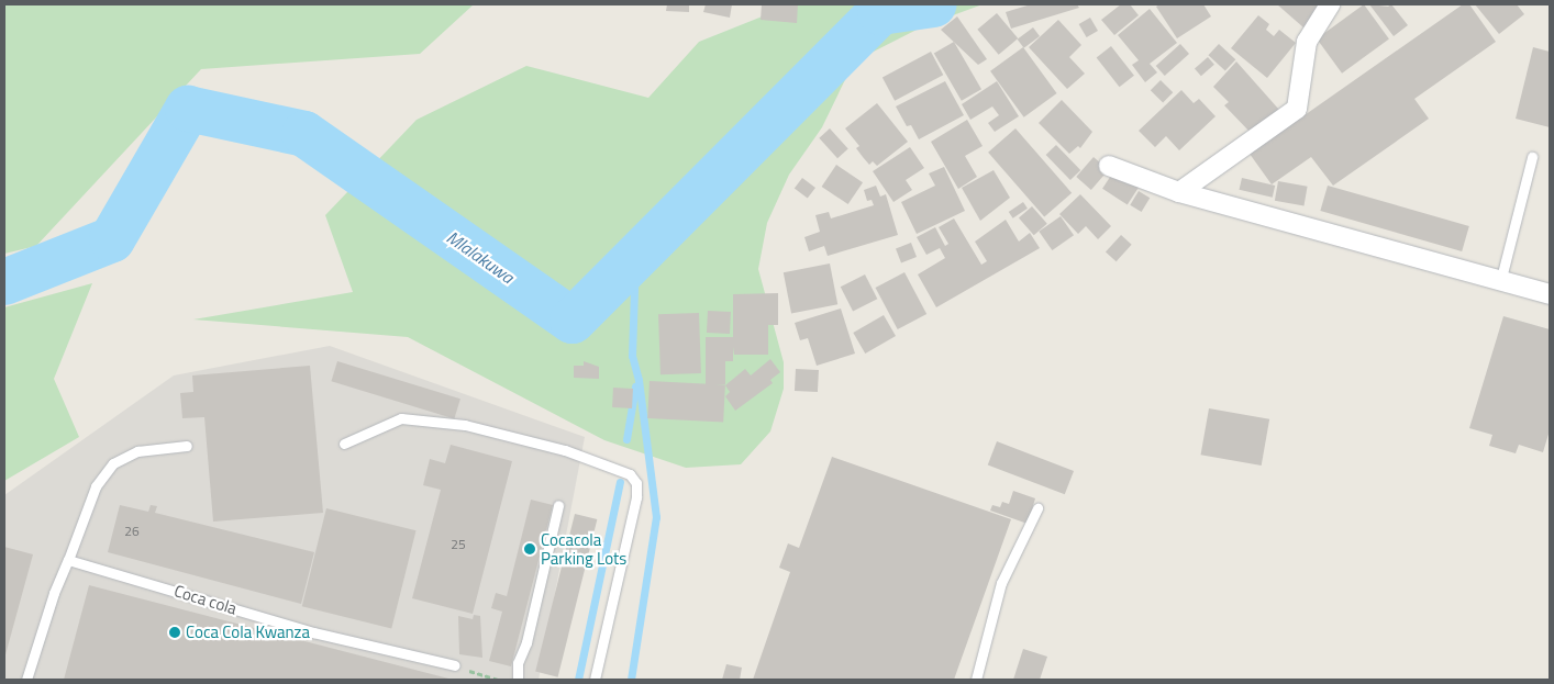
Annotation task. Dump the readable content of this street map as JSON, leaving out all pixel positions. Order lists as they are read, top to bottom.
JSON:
{
  "streets": {
    "lane": ["Coca cola"]
  },
  "water": ["Mlalakuwa"],
  "places": ["Cocacola Parking Lots", "Coca Cola Kwanza"],
  "house_numbers": ["26", "25"]
}
